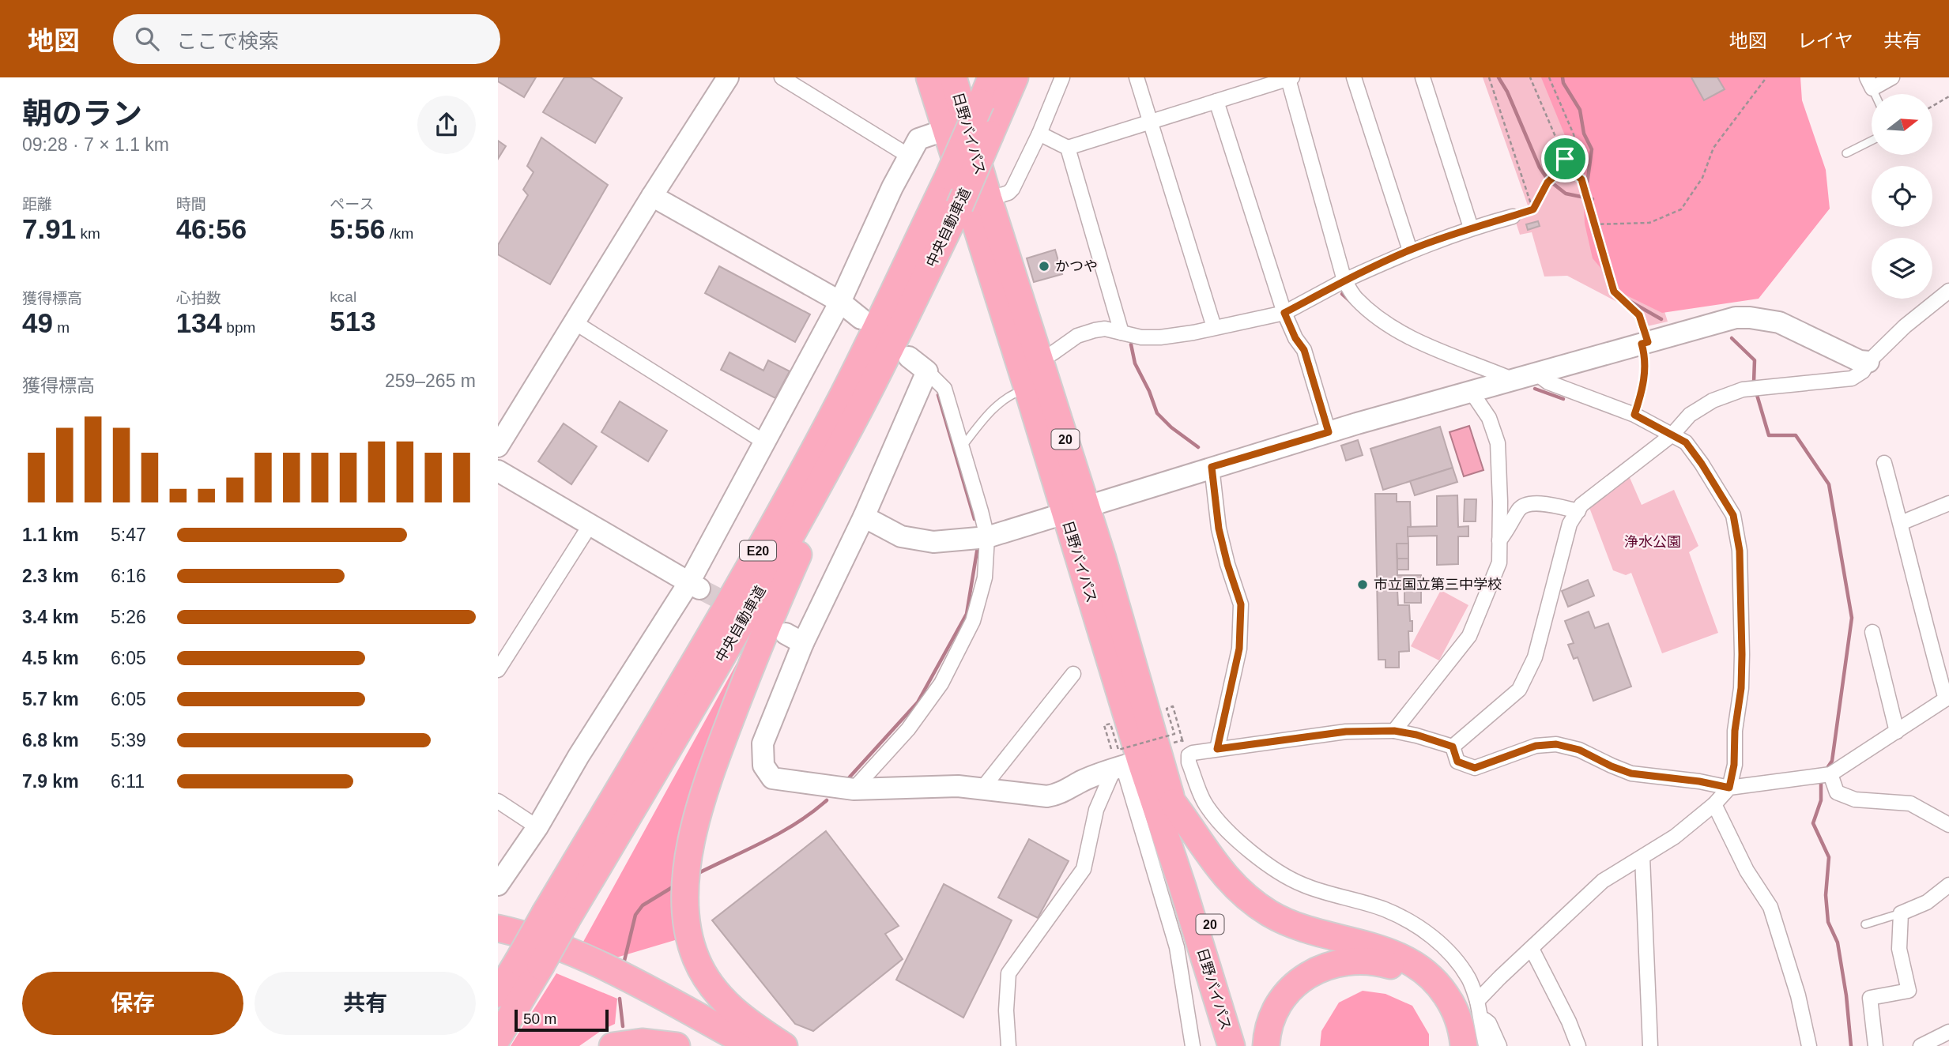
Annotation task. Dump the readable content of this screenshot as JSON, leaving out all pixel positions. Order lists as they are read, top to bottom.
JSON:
{
  "streets": {
    "highway": [
      "日野バイパス",
      "中央自動車道",
      "20",
      "E20"
    ]
  },
  "parks": ["浄水公園"],
  "places": ["かつや", "市立国立第三中学校"],
  "scale_bar": "50 m",
  "north": "right",
  "page": {
    "header": "地図",
    "search": "ここで検索",
    "nav": ["地図", "レイヤ", "共有"],
    "heading": ["朝のラン", "09:28 · 7 × 1.1 km"],
    "stats": [
      ["距離", "7.91 km"],
      ["時間", "46:56"],
      ["ペース", "5:56 /km"],
      ["獲得標高", "49 m"],
      ["心拍数", "134 bpm"],
      ["kcal", "513"]
    ],
    "chart": ["獲得標高", "259–265 m"],
    "list": [
      {
        "name": "1.1 km",
        "note": "5:47"
      },
      {
        "name": "2.3 km",
        "note": "6:16"
      },
      {
        "name": "3.4 km",
        "note": "5:26"
      },
      {
        "name": "4.5 km",
        "note": "6:05"
      },
      {
        "name": "5.7 km",
        "note": "6:05"
      },
      {
        "name": "6.8 km",
        "note": "5:39"
      },
      {
        "name": "7.9 km",
        "note": "6:11"
      }
    ],
    "buttons": ["保存", "共有"],
    "scale": "50 m"
  }
}
